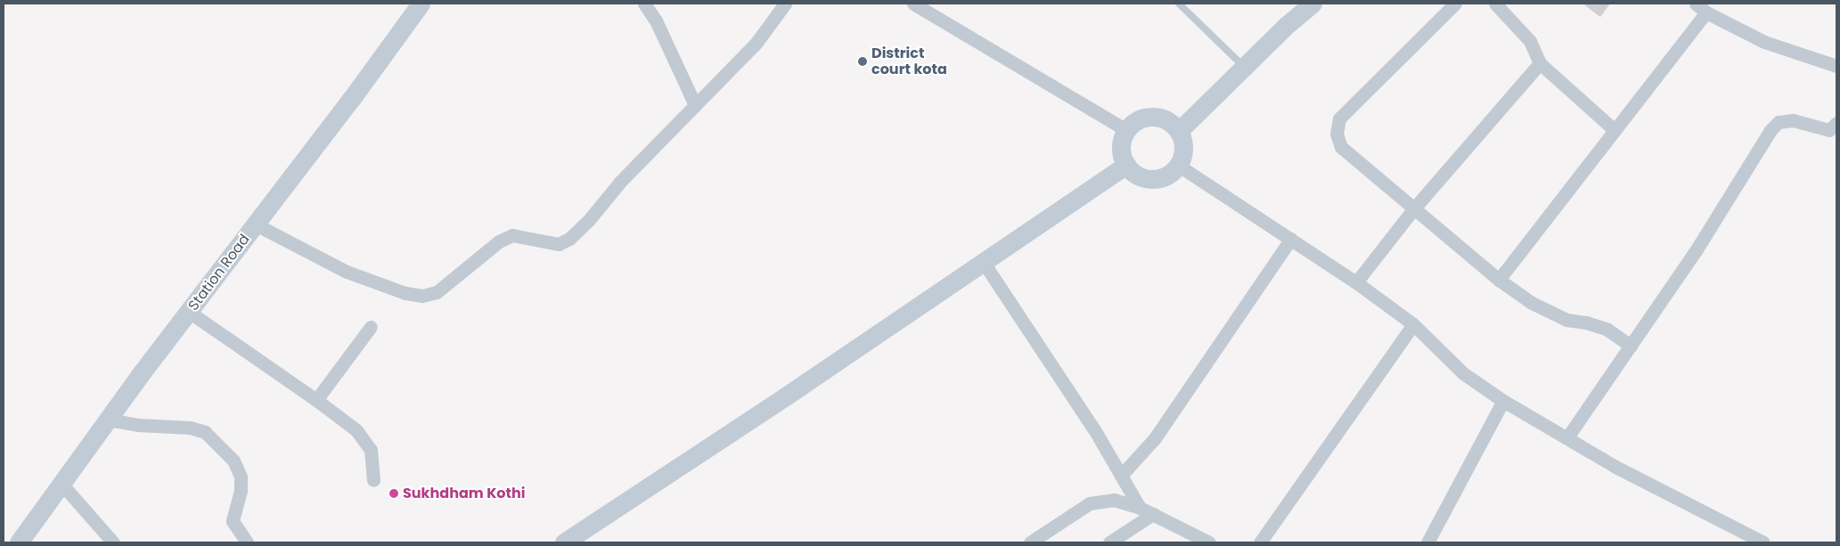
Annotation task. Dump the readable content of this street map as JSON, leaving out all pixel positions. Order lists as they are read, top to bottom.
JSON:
{
  "streets": {
    "street": ["Station Road"]
  },
  "places": ["District court kota", "Sukhdham Kothi"]
}
